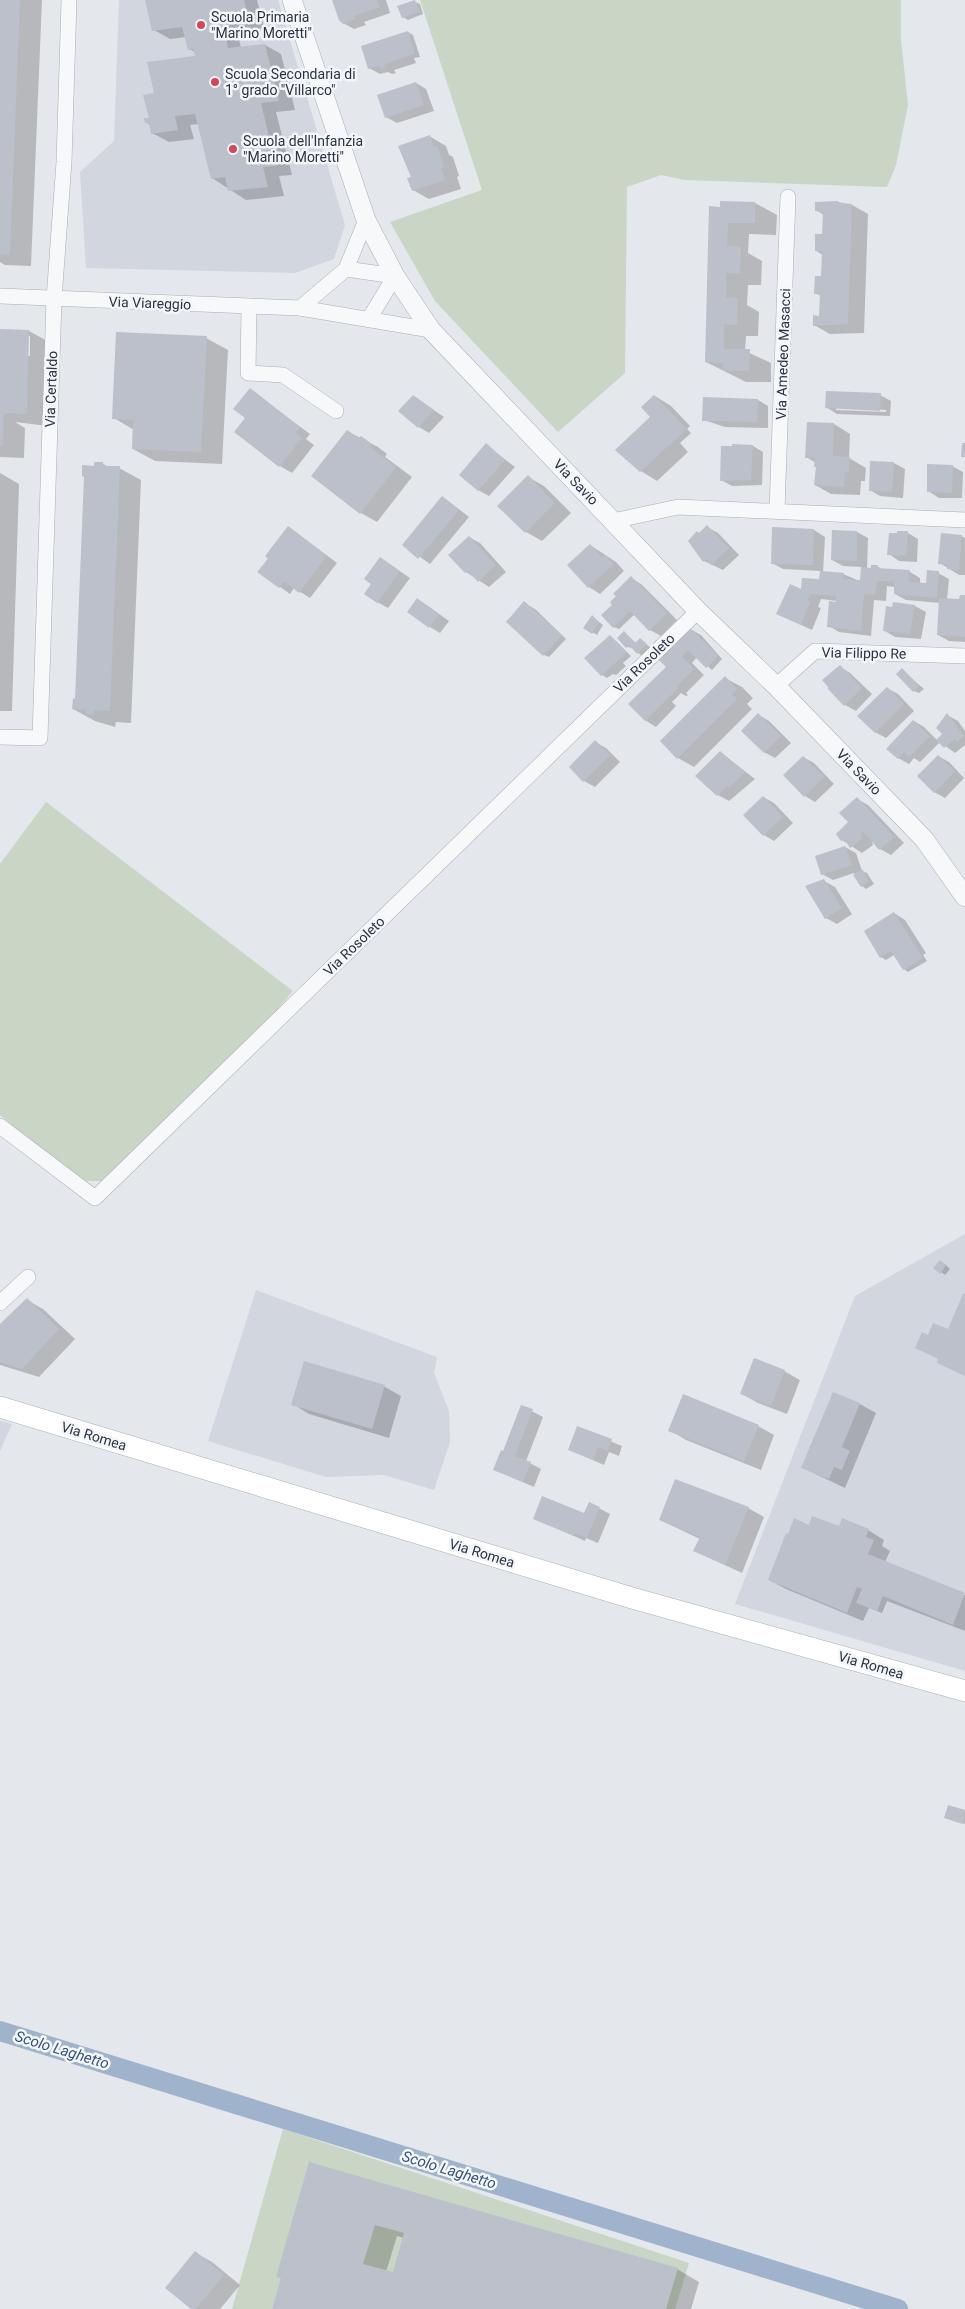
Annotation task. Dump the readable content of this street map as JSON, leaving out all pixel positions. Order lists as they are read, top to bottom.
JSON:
{
  "streets": {
    "main road": ["Via Romea"],
    "street": [
      "Via Viareggio",
      "Via Amedeo Masacci",
      "Via Certaldo",
      "Via Savio",
      "Via Filippo Re",
      "Via Rosoleto"
    ]
  },
  "crossings": [
    ["Via Viareggio", "Via Certaldo"],
    ["Via Viareggio", "Via Savio"],
    ["Via Savio", "Via Filippo Re"],
    ["Via Savio", "Via Rosoleto"]
  ],
  "water": ["Scolo Laghetto"],
  "places": ["Scuola Primaria \"Marino Moretti\"", "Scuola Secondaria di 1° grado \"Villarco\"", "Scuola dell'Infanzia \"Marino Moretti\""]
}
